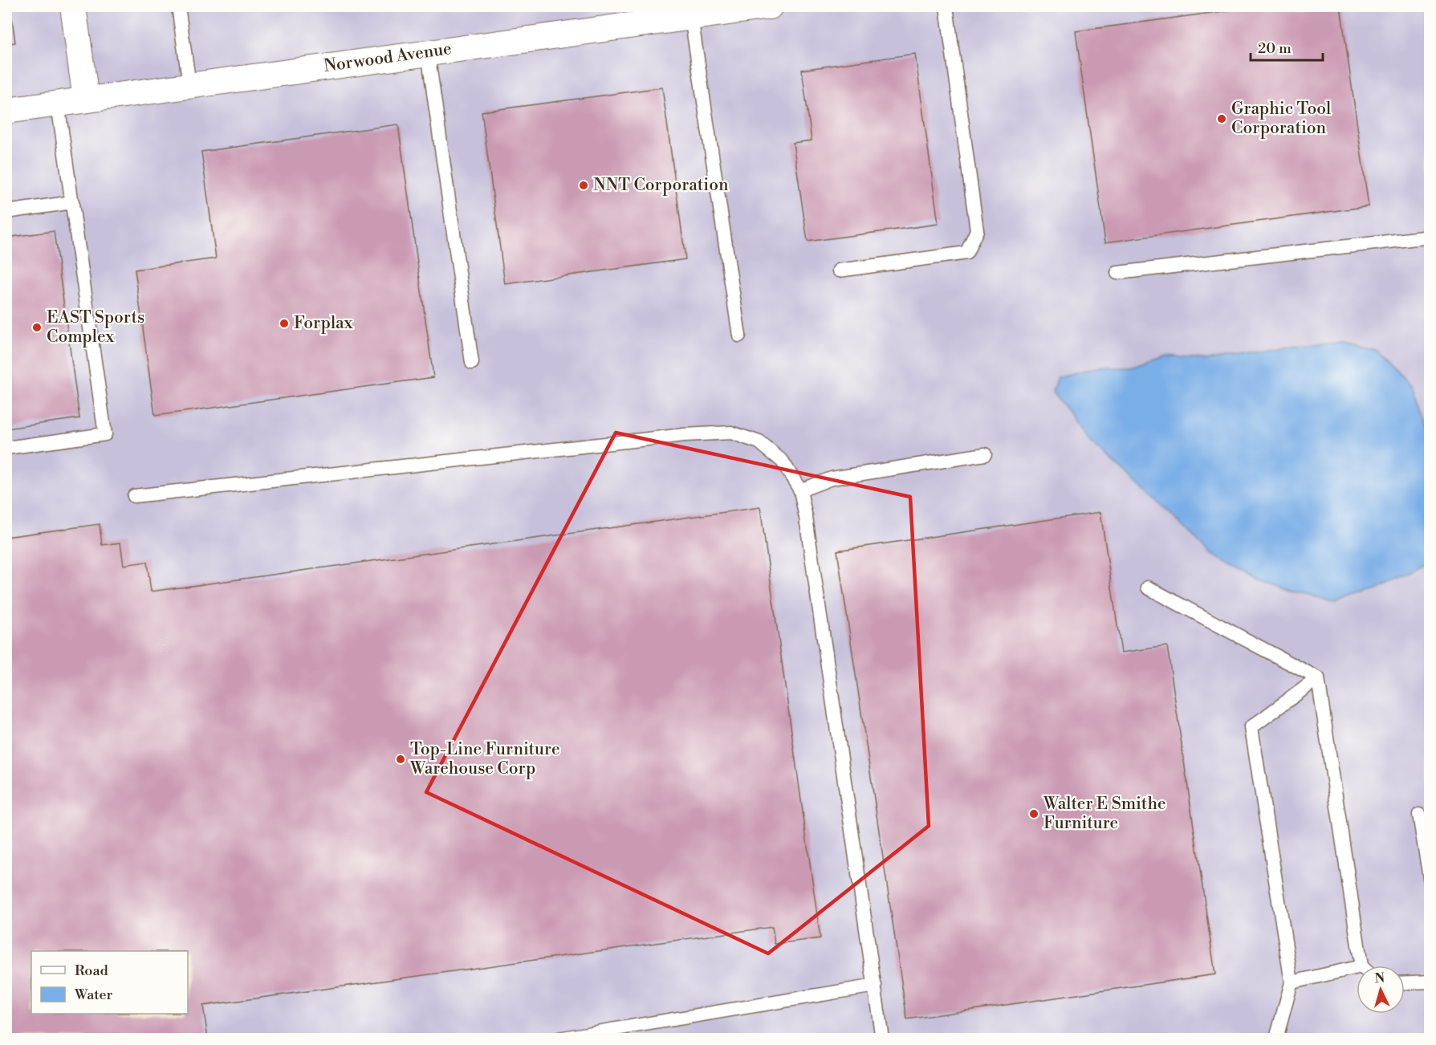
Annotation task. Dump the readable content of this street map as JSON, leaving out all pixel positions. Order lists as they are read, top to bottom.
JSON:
{
  "streets": {
    "street": ["Norwood Avenue"]
  },
  "places": [
    "Graphic Tool Corporation",
    "NNT Corporation",
    "Forplax",
    "EAST Sports Complex",
    "Top-Line Furniture Warehouse Corp",
    "Walter E Smithe Furniture"
  ],
  "legend": ["Road", "Water"],
  "scale_bar": "20 m",
  "north": "top"
}
